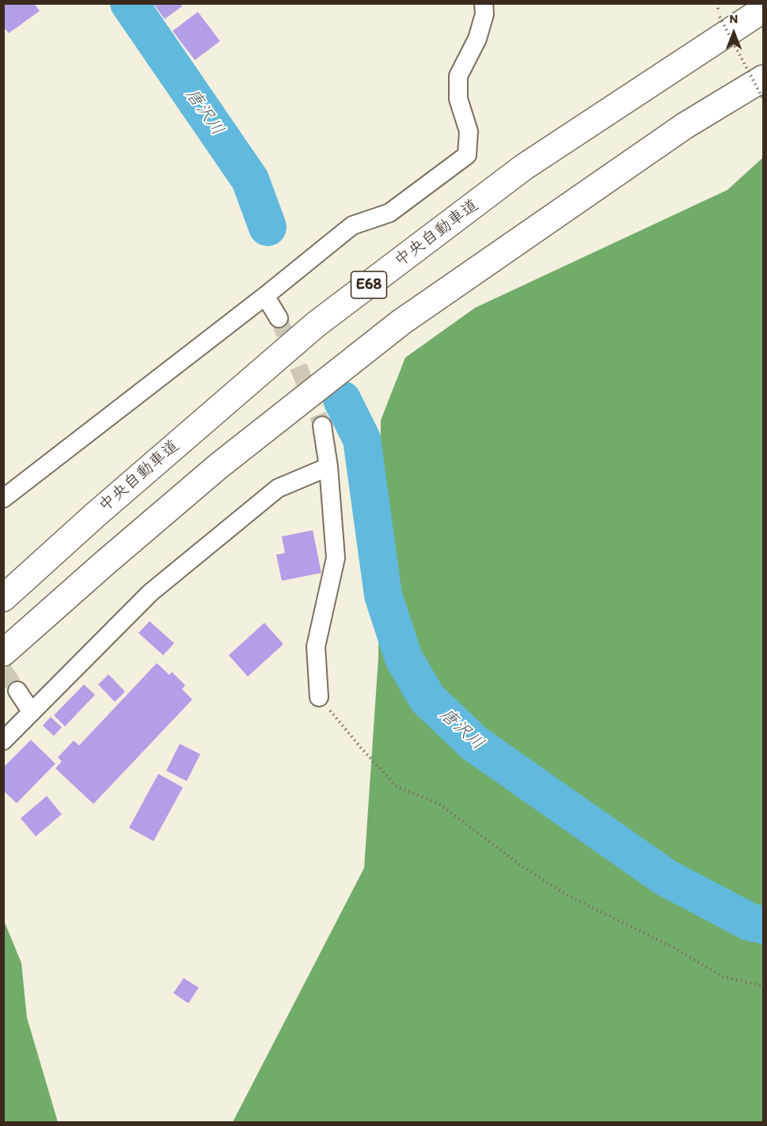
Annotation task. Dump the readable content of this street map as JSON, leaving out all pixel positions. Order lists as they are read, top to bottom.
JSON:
{
  "streets": {
    "highway": ["中央自動車道", "E68"]
  },
  "water": ["唐沢川"],
  "north": "top"
}
